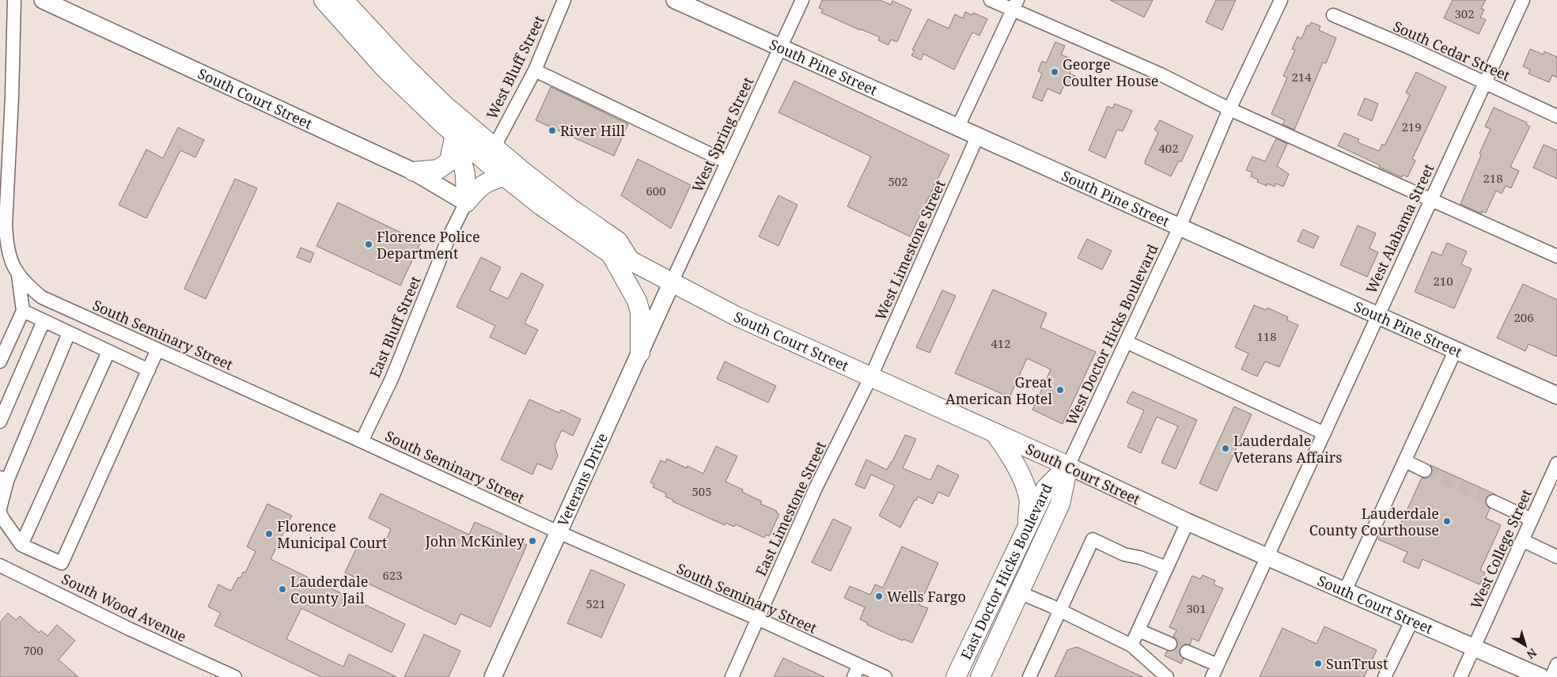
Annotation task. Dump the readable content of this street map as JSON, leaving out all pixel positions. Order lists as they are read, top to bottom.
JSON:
{
  "streets": {
    "highway": ["South Court Street", "East Doctor Hicks Boulevard"],
    "main road": ["South Pine Street", "Veterans Drive"],
    "street": [
      "South Cedar Street",
      "West Bluff Street",
      "West Spring Street",
      "West Alabama Street",
      "West Limestone Street",
      "East Bluff Street",
      "South Seminary Street",
      "West Doctor Hicks Boulevard",
      "East Limestone Street",
      "West College Street",
      "South Wood Avenue"
    ]
  },
  "crossings": [
    ["South Cedar Street", "West Alabama Street"],
    ["South Pine Street", "West Spring Street"],
    ["South Pine Street", "West Alabama Street"],
    ["South Pine Street", "West Limestone Street"],
    ["South Pine Street", "West Doctor Hicks Boulevard"],
    ["South Court Street", "West Spring Street"],
    ["South Court Street", "West Alabama Street"],
    ["South Court Street", "West Limestone Street"],
    ["South Court Street", "East Bluff Street"],
    ["South Court Street", "West Doctor Hicks Boulevard"],
    ["South Court Street", "Veterans Drive"],
    ["South Court Street", "East Limestone Street"],
    ["South Court Street", "West College Street"],
    ["South Court Street", "East Doctor Hicks Boulevard"],
    ["West Spring Street", "Veterans Drive"],
    ["West Limestone Street", "East Limestone Street"],
    ["East Bluff Street", "South Seminary Street"],
    ["South Seminary Street", "Veterans Drive"],
    ["South Seminary Street", "East Limestone Street"],
    ["West Doctor Hicks Boulevard", "East Doctor Hicks Boulevard"]
  ],
  "places": [
    "George Coulter House",
    "River Hill",
    "Florence Police Department",
    "Great American Hotel",
    "Lauderdale Veterans Affairs",
    "Lauderdale County Courthouse",
    "Florence Municipal Court",
    "John McKinley",
    "Lauderdale County Jail",
    "Wells Fargo",
    "SunTrust"
  ],
  "house_numbers": [
    "302",
    "214",
    "219",
    "402",
    "218",
    "502",
    "600",
    "210",
    "206",
    "118",
    "412",
    "505",
    "623",
    "521",
    "301",
    "700"
  ],
  "north": "bottom right"
}
